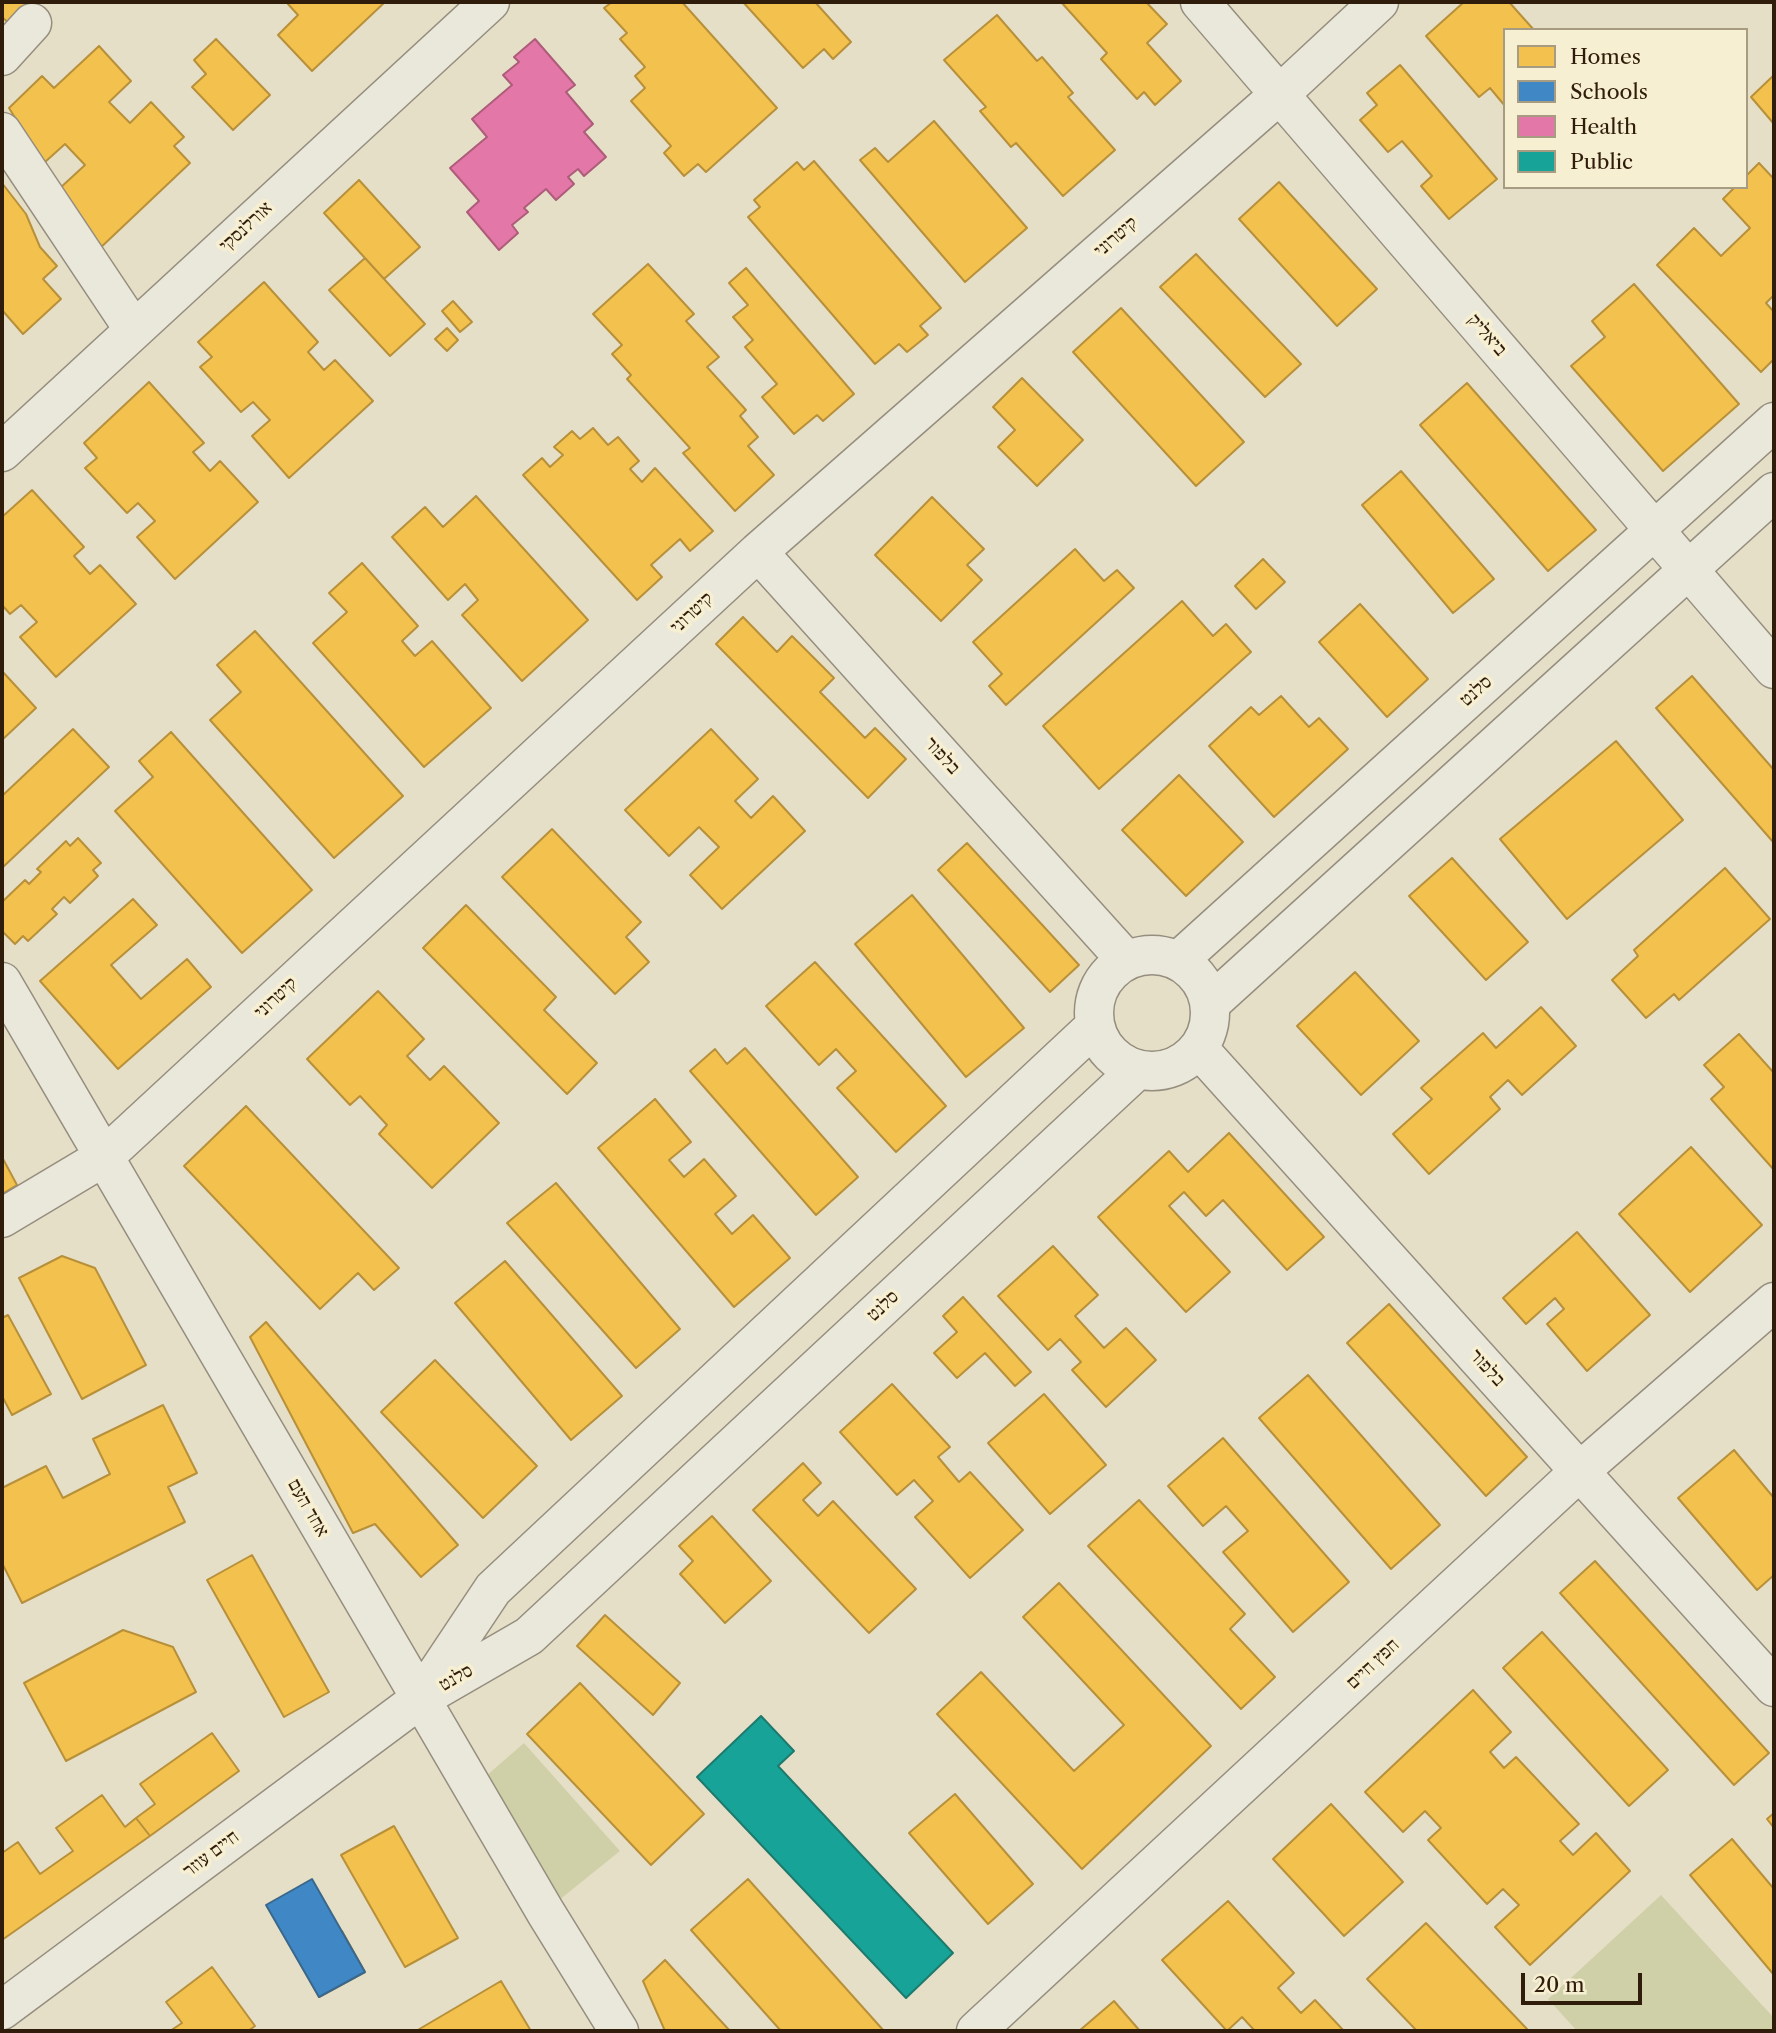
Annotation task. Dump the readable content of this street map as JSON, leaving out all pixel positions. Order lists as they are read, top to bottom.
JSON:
{
  "streets": {
    "street": [
      "אורלנסקי",
      "קיטרוני",
      "ביאליק",
      "סלנט",
      "בלפור",
      "אחד העם",
      "חפץ חיים",
      "חיים עוזר"
    ]
  },
  "crossings": [
    ["קיטרוני", "ביאליק"],
    ["קיטרוני", "בלפור"],
    ["קיטרוני", "אחד העם"],
    ["ביאליק", "סלנט"],
    ["סלנט", "בלפור"],
    ["סלנט", "אחד העם"],
    ["סלנט", "חיים עוזר"],
    ["בלפור", "חפץ חיים"],
    ["אחד העם", "חיים עוזר"]
  ],
  "legend": [
    "Homes",
    "Schools",
    "Health",
    "Public"
  ],
  "scale_bar": "20 m"
}
